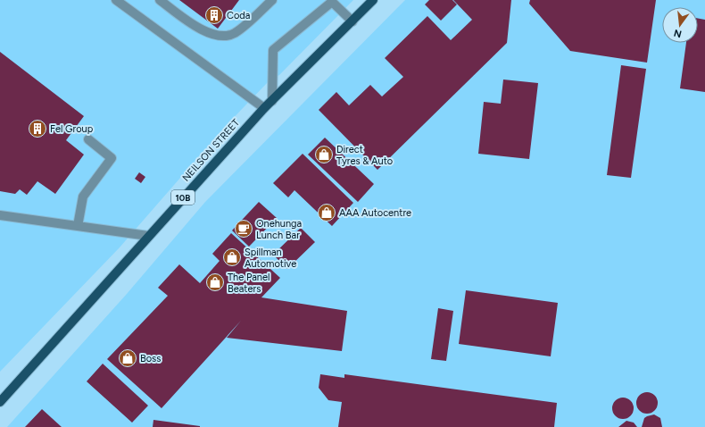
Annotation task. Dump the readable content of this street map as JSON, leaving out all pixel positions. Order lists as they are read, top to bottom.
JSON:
{
  "streets": {
    "main road": ["NEILSON STREET", "10B"]
  },
  "places": {
    "building": ["Coda", "Fel Group"],
    "shop": [
      "Direct Tyres & Auto",
      "AAA Autocentre",
      "Spillman Automotive",
      "The Panel Beaters",
      "Boss"
    ],
    "cafe": ["Onehunga Lunch Bar"]
  },
  "north": "bottom"
}
